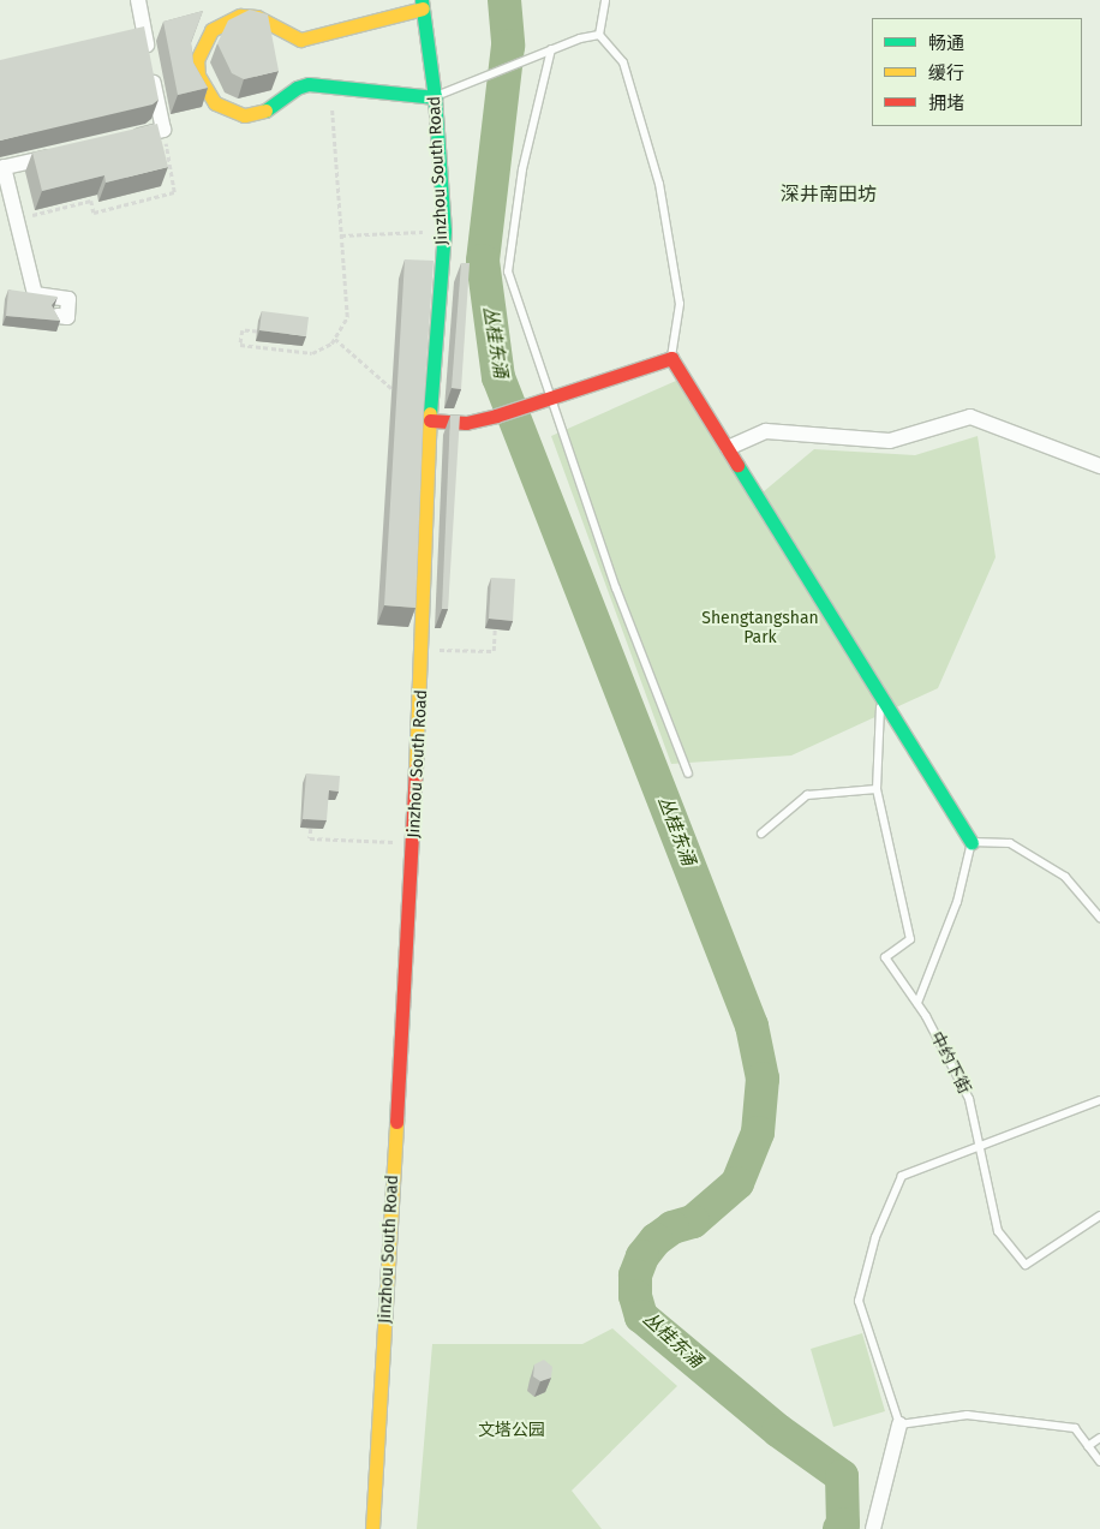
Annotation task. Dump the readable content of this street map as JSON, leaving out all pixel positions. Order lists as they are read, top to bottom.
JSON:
{
  "streets": {
    "main road": ["Jinzhou South Road"],
    "lane": ["中约下街"]
  },
  "districts": ["深井南田坊"],
  "water": ["丛桂东涌"],
  "parks": ["Shengtangshan Park", "文塔公园"],
  "legend": ["畅通", "缓行", "拥堵"]
}
